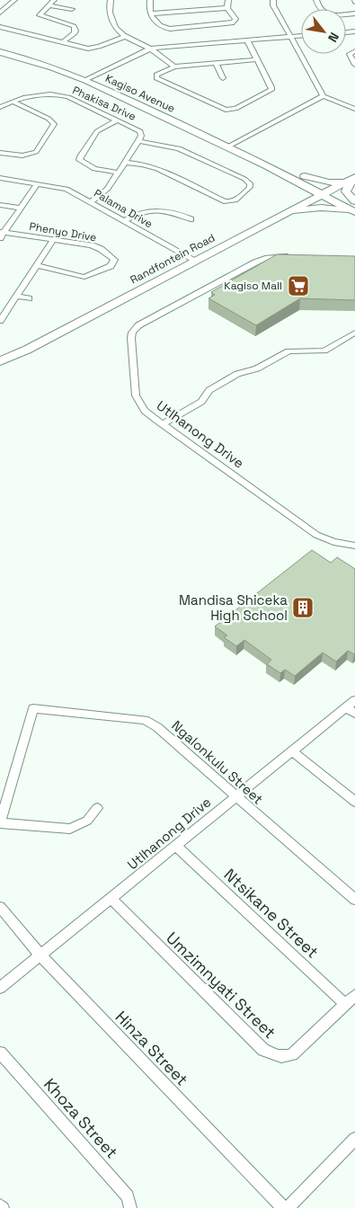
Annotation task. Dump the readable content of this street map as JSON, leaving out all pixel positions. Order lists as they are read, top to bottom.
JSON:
{
  "streets": {
    "street": [
      "Kagiso Avenue",
      "Phakisa Drive",
      "Palama Drive",
      "Phenyo Drive",
      "Randfontein Road",
      "Utlhanong Drive",
      "Ngalonkulu Street",
      "Ntsikane Street",
      "Umzimnyati Street",
      "Hinza Street",
      "Khoza Street"
    ]
  },
  "crossings": [
    ["Kagiso Avenue", "Randfontein Road"],
    ["Phakisa Drive", "Palama Drive"],
    ["Palama Drive", "Randfontein Road"],
    ["Utlhanong Drive", "Ngalonkulu Street"],
    ["Utlhanong Drive", "Ntsikane Street"],
    ["Utlhanong Drive", "Umzimnyati Street"],
    ["Utlhanong Drive", "Hinza Street"],
    ["Ntsikane Street", "Umzimnyati Street"]
  ],
  "places": {
    "supermarket": ["Kagiso Mall"],
    "building": ["Mandisa Shiceka High School"]
  },
  "north": "bottom right"
}
